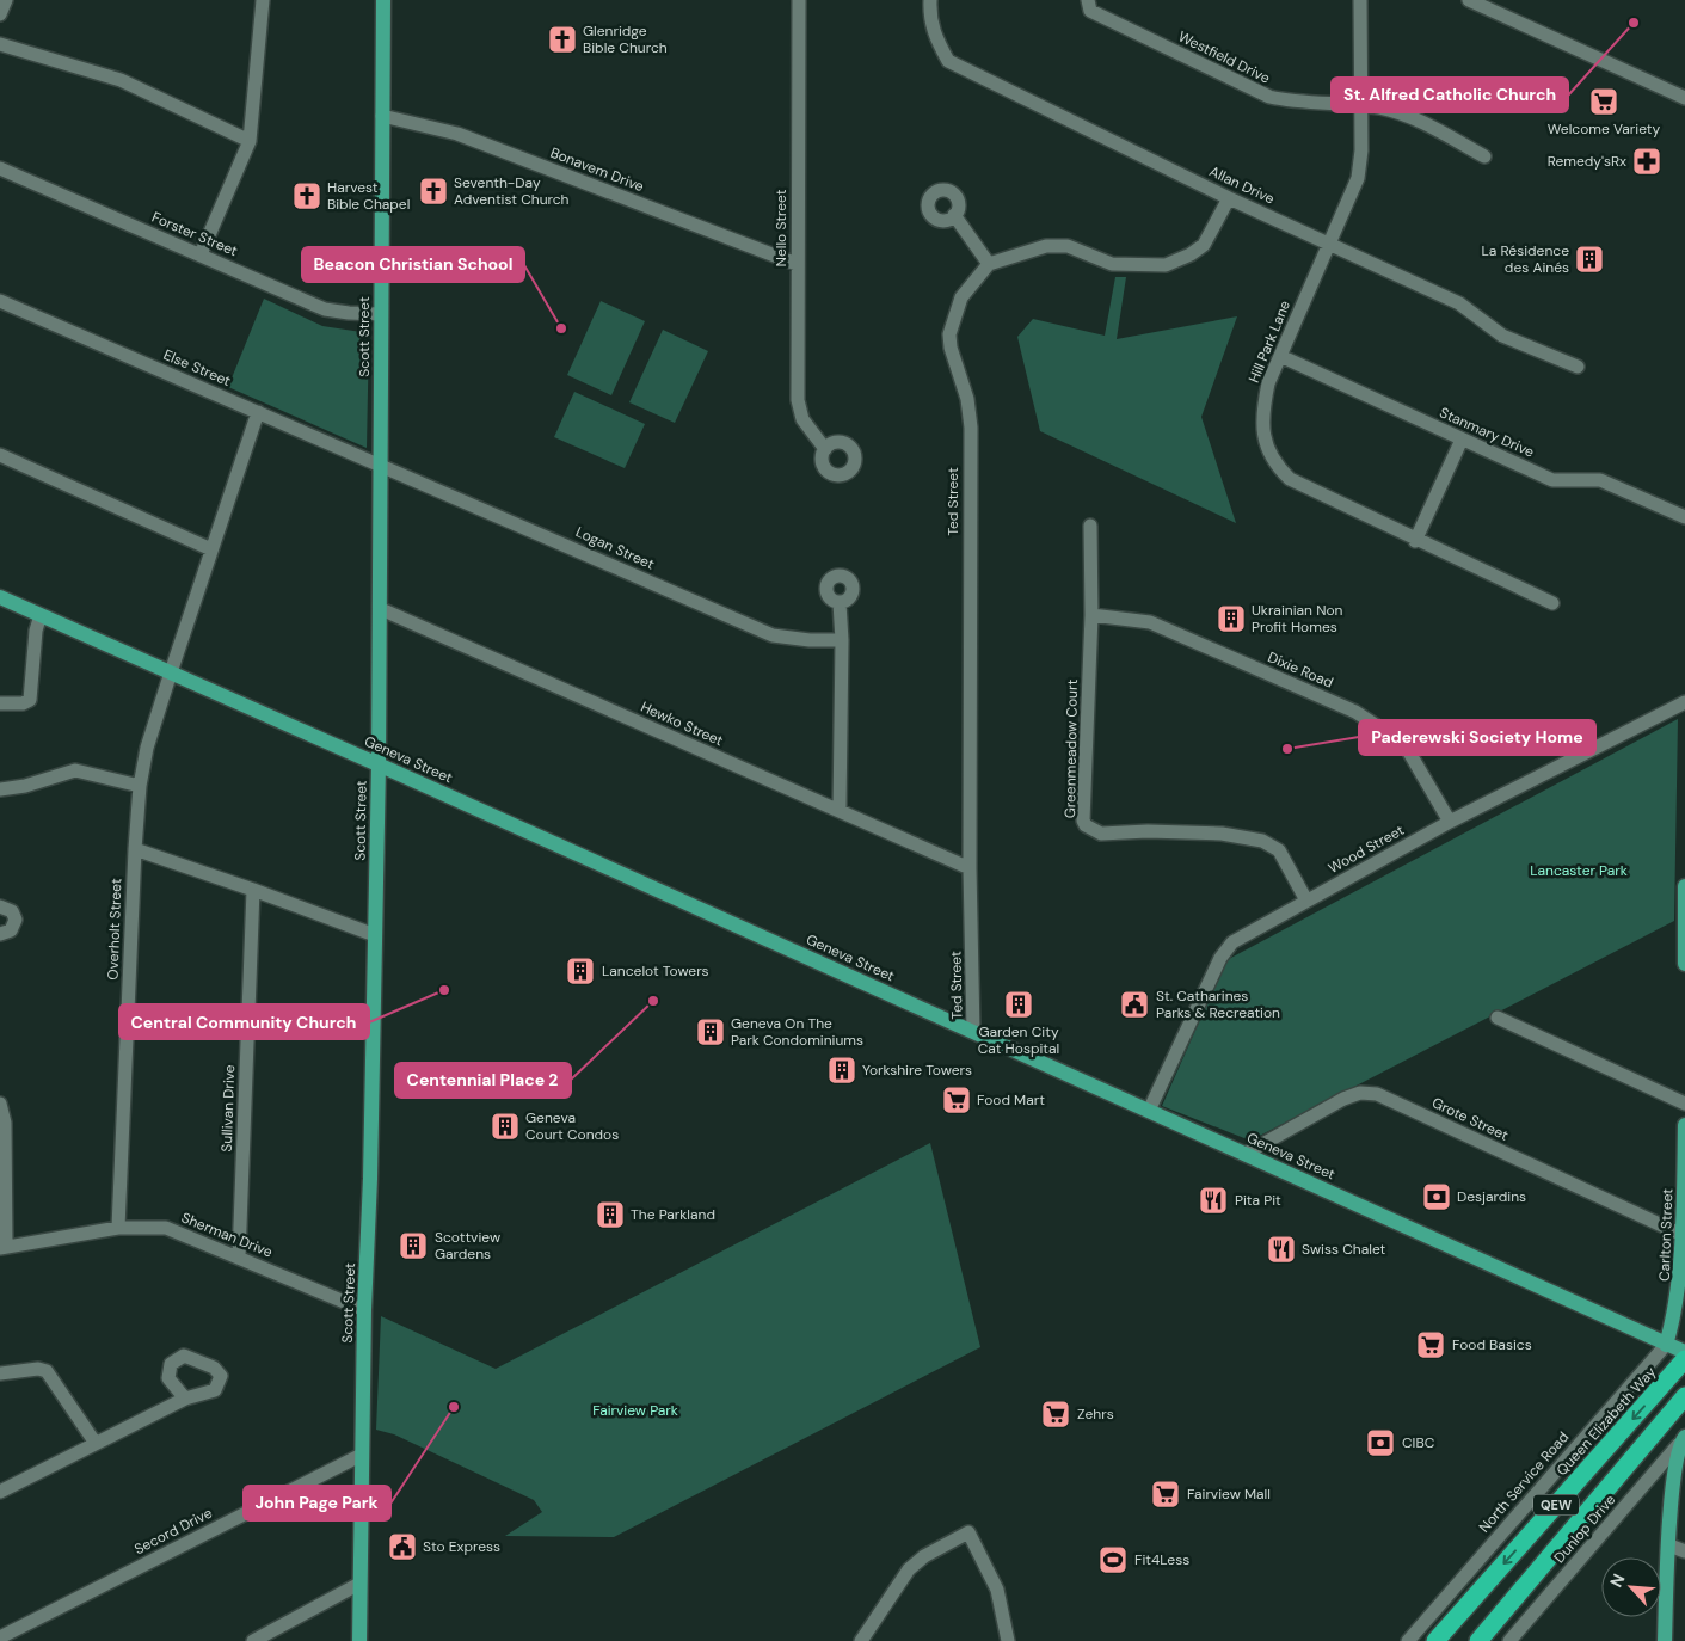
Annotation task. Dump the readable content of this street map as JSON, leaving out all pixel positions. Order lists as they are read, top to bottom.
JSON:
{
  "streets": {
    "highway": ["Queen Elizabeth Way", "QEW"],
    "main road": ["Scott Street", "Geneva Street", "Carlton Street"],
    "street": [
      "Westfield Drive",
      "Bonavem Drive",
      "Allan Drive",
      "Nello Street",
      "Forster Street",
      "Hill Park Lane",
      "Else Street",
      "Stanmary Drive",
      "Ted Street",
      "Logan Street",
      "Dixie Road",
      "Hewko Street",
      "Greenmeadow Court",
      "Wood Street",
      "Overholt Street",
      "Sullivan Drive",
      "Grote Street",
      "Sherman Drive",
      "North Service Road",
      "Dunlop Drive",
      "Secord Drive"
    ]
  },
  "crossings": [
    ["Westfield Drive", "Hill Park Lane"],
    ["Bonavem Drive", "Nello Street"],
    ["Bonavem Drive", "Scott Street"],
    ["Allan Drive", "Hill Park Lane"],
    ["Forster Street", "Scott Street"],
    ["Scott Street", "Else Street"],
    ["Scott Street", "Logan Street"],
    ["Scott Street", "Hewko Street"],
    ["Scott Street", "Geneva Street"],
    ["Scott Street", "Sherman Drive"],
    ["Scott Street", "Secord Drive"],
    ["Hill Park Lane", "Stanmary Drive"],
    ["Else Street", "Logan Street"],
    ["Else Street", "Overholt Street"],
    ["Ted Street", "Hewko Street"],
    ["Ted Street", "Geneva Street"],
    ["Dixie Road", "Greenmeadow Court"],
    ["Dixie Road", "Wood Street"],
    ["Greenmeadow Court", "Wood Street"],
    ["Geneva Street", "Wood Street"],
    ["Geneva Street", "Overholt Street"],
    ["Geneva Street", "Grote Street"],
    ["Geneva Street", "Carlton Street"],
    ["Geneva Street", "North Service Road"],
    ["Overholt Street", "Sherman Drive"],
    ["Sullivan Drive", "Sherman Drive"],
    ["Grote Street", "Carlton Street"],
    ["Carlton Street", "North Service Road"]
  ],
  "parks": ["Lancaster Park", "Fairview Park"],
  "places": {
    "other": [
      "St. Alfred Catholic Church",
      "Beacon Christian School",
      "Paderewski Society Home",
      "Central Community Church",
      "Centennial Place 2",
      "John Page Park"
    ],
    "church": ["Glenridge Bible Church", "Seventh-Day Adventist Church", "Harvest Bible Chapel"],
    "supermarket": [
      "Welcome Variety",
      "Food Mart",
      "Food Basics",
      "Zehrs",
      "Fairview Mall"
    ],
    "pharmacy": ["Remedy'sRx"],
    "building": [
      "La Résidence des Ainés",
      "Ukrainian Non Profit Homes",
      "Lancelot Towers",
      "Garden City Cat Hospital",
      "Geneva On The Park Condominiums",
      "Yorkshire Towers",
      "Geneva Court Condos",
      "The Parkland",
      "Scottview Gardens"
    ],
    "public building": ["St. Catharines Parks & Recreation", "Sto Express"],
    "bank": ["Desjardins", "CIBC"],
    "restaurant": ["Pita Pit", "Swiss Chalet"],
    "sports": ["Fit4Less"]
  },
  "north": "top left"
}
